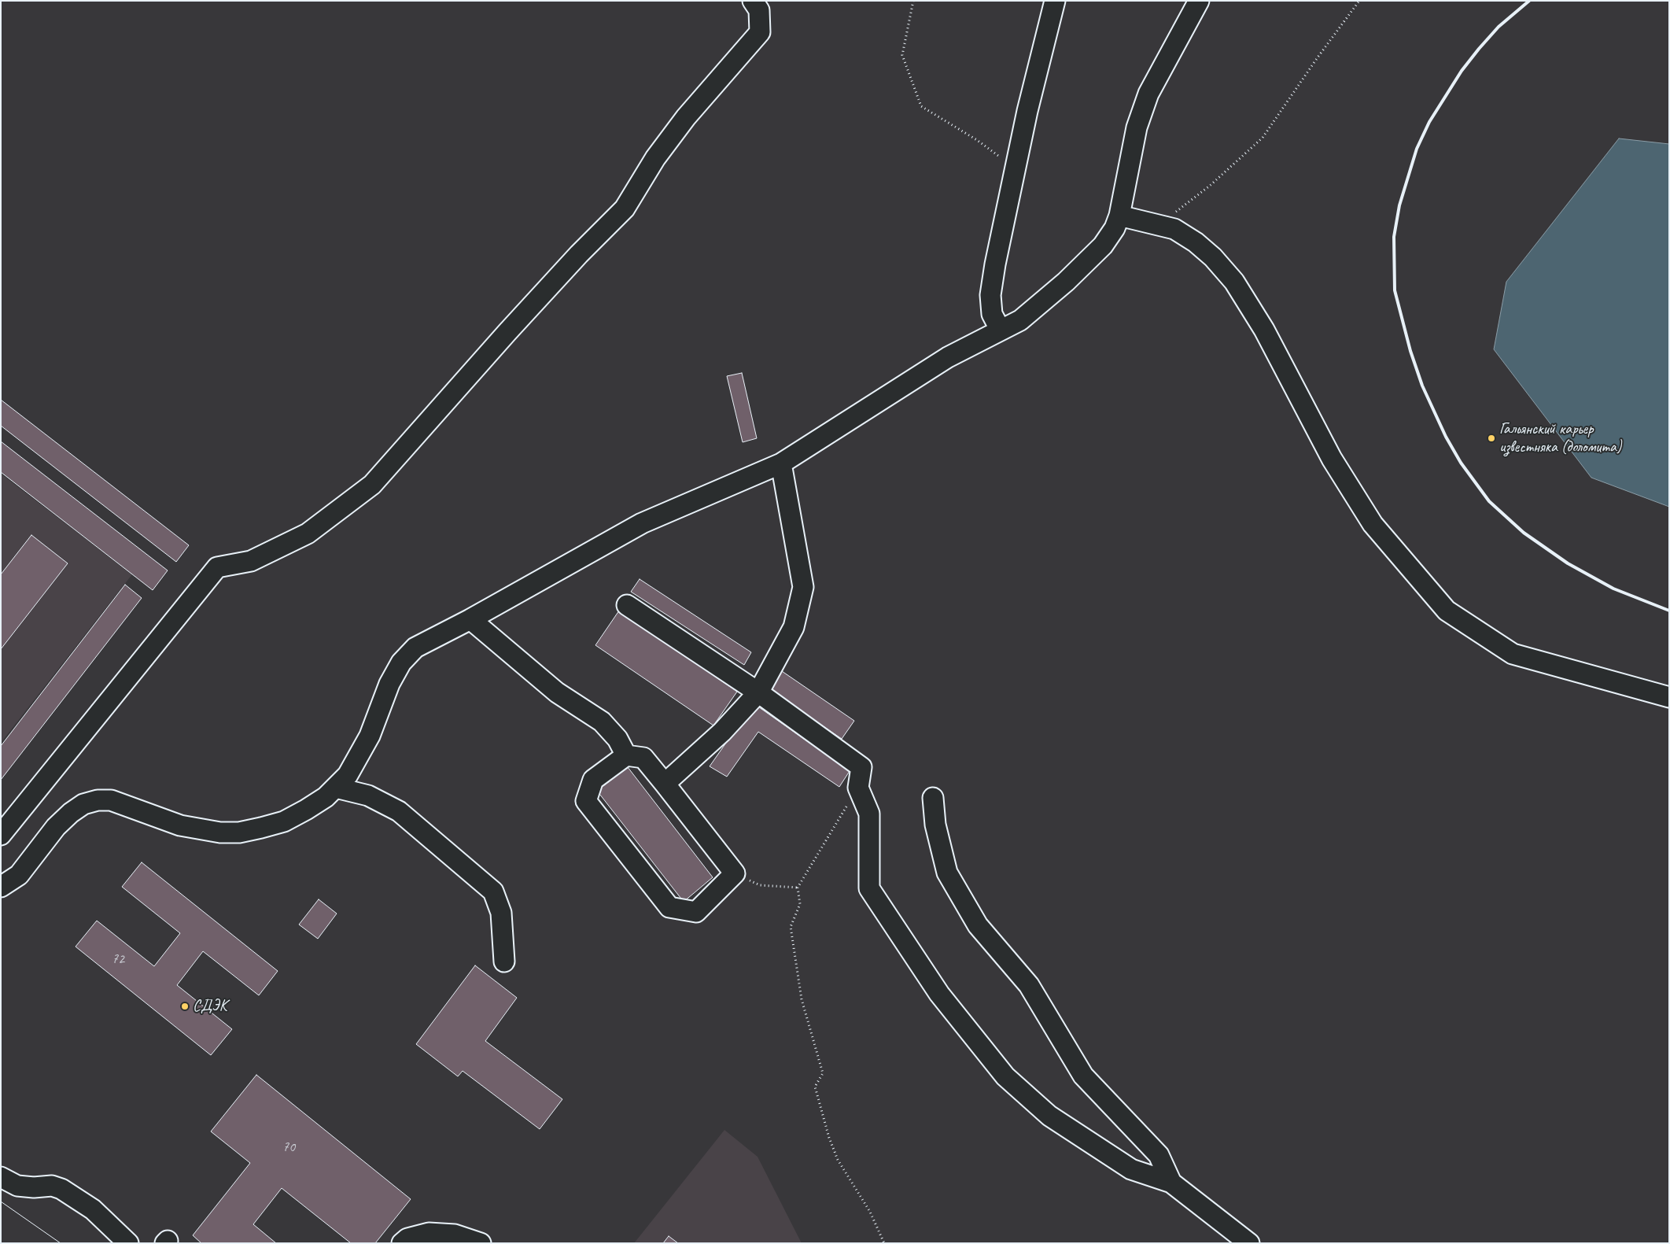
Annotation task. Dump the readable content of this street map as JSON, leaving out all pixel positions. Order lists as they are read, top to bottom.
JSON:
{
  "places": ["Гальянский карьер известняка (доломита)", "СДЭК"],
  "house_numbers": ["72", "70"]
}
